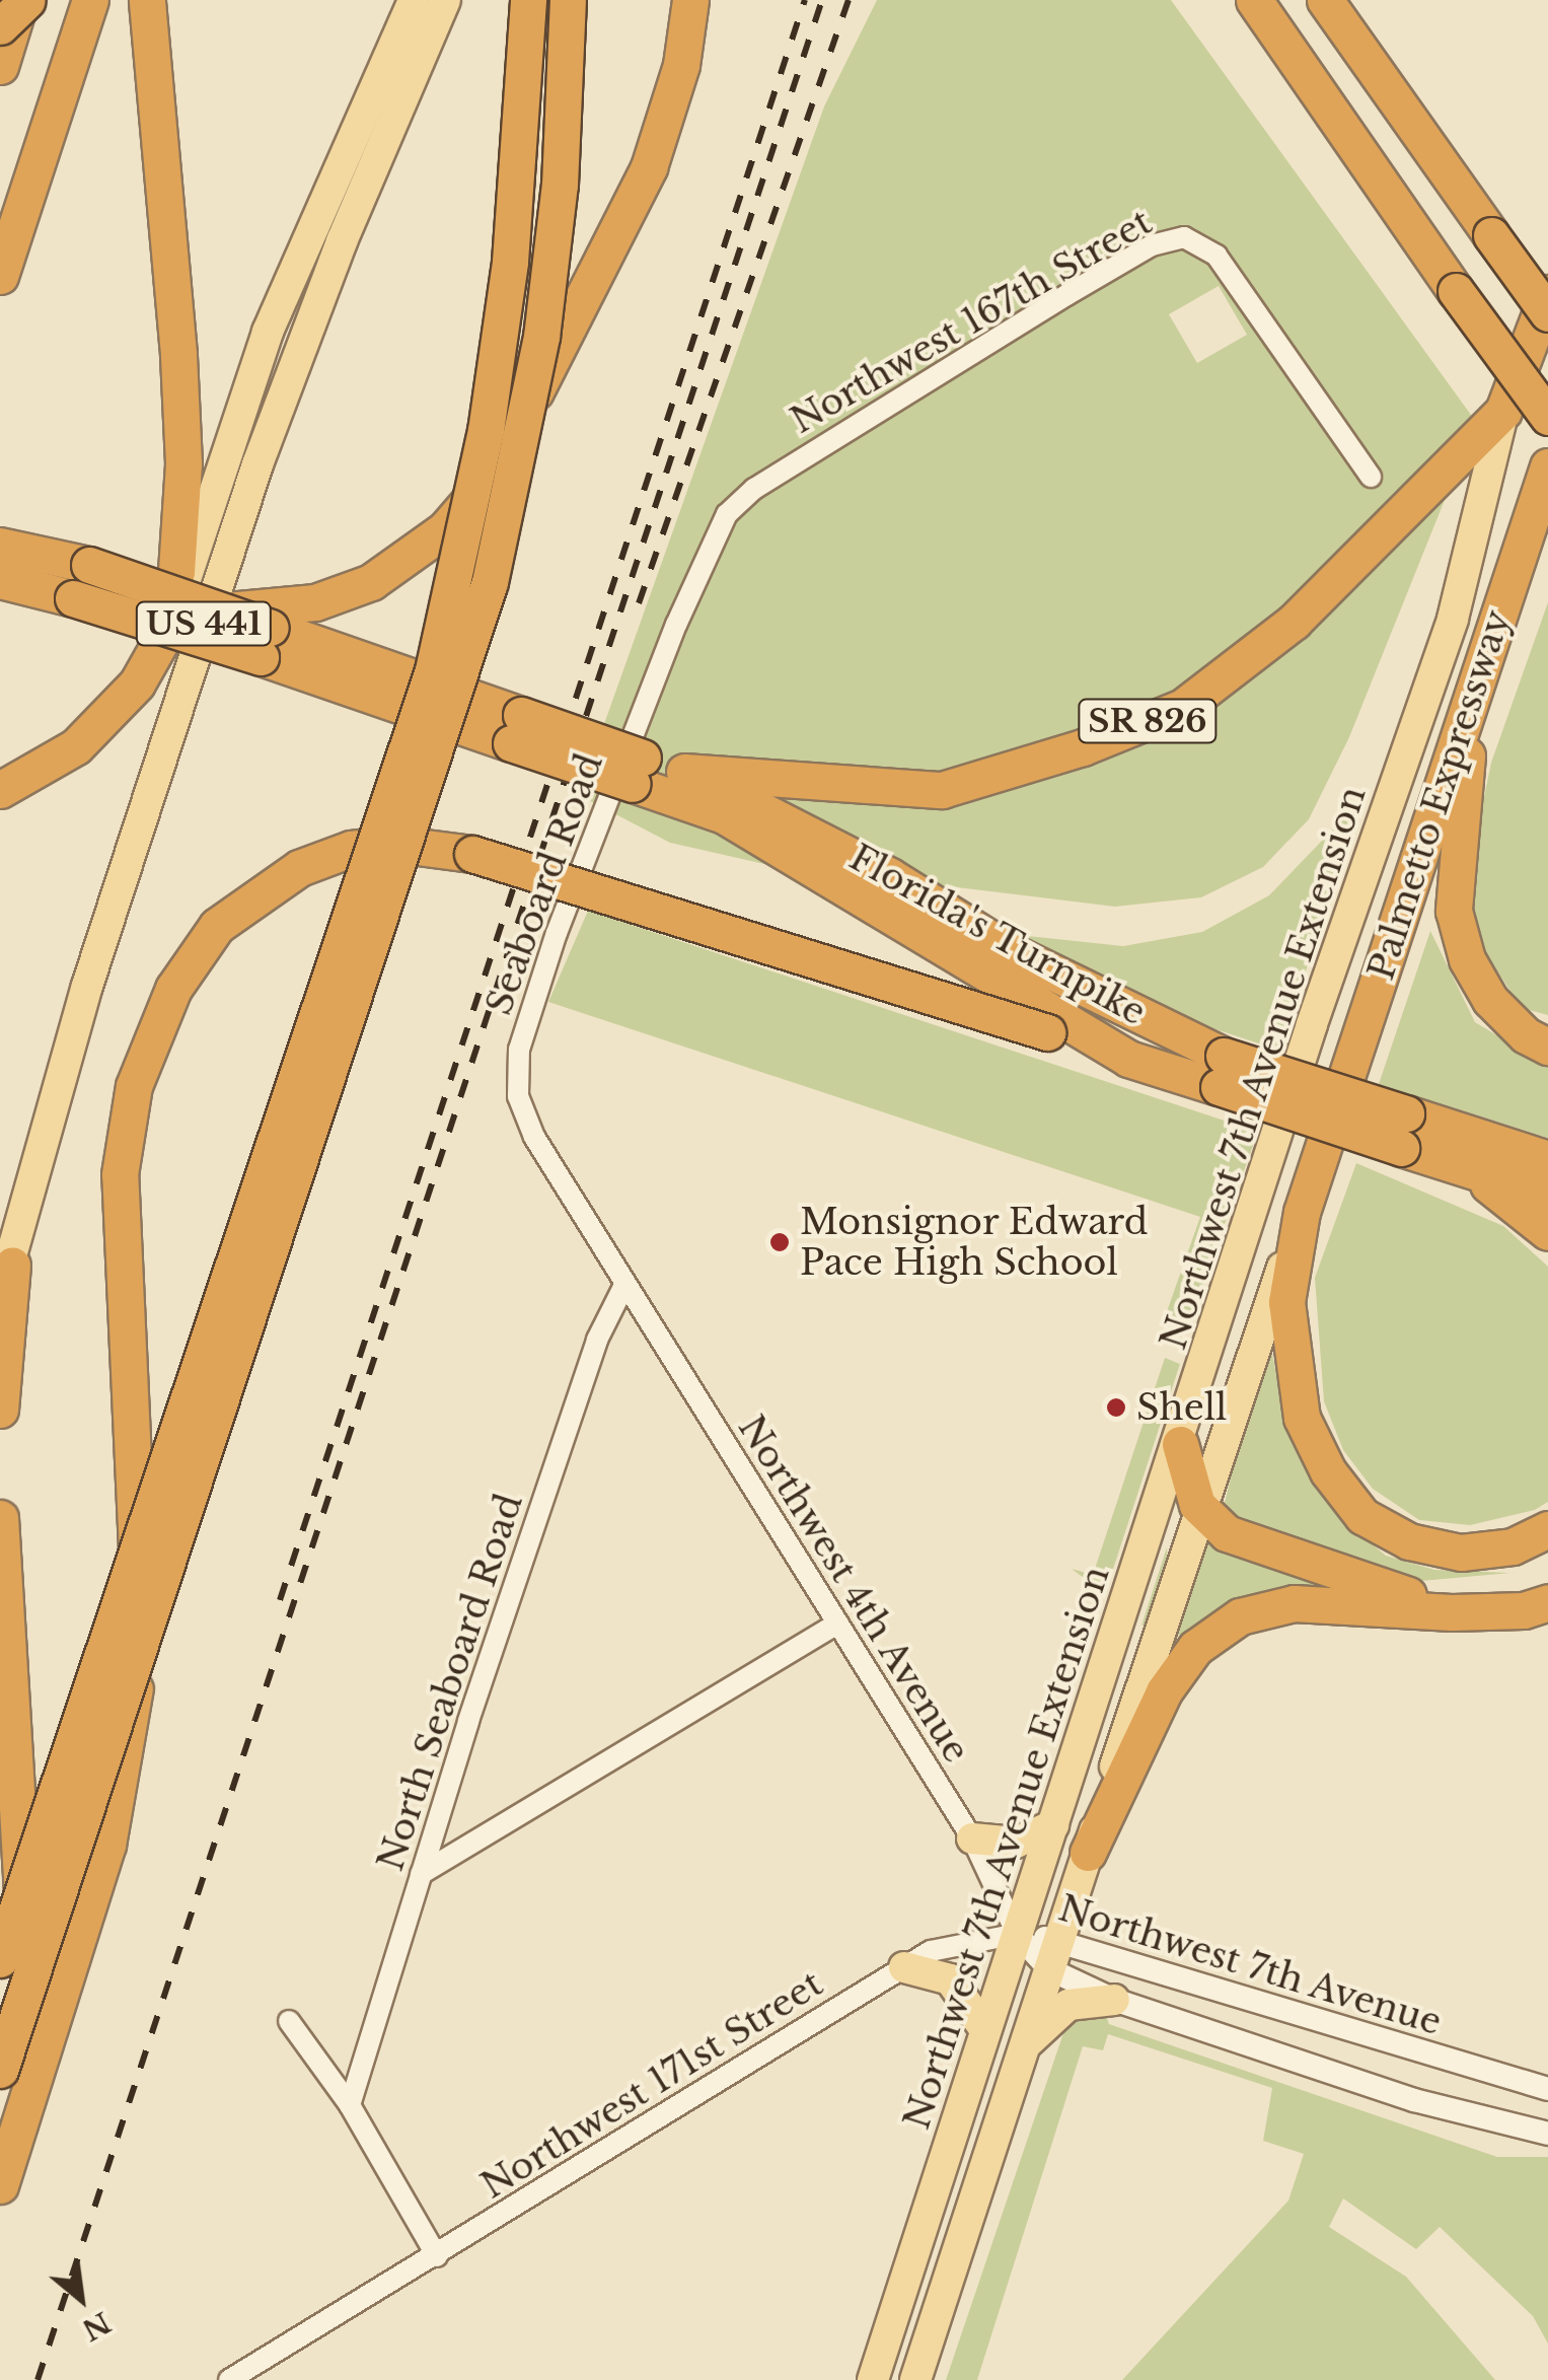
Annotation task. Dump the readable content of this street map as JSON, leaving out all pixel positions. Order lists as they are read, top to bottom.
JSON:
{
  "streets": {
    "highway": ["SR 826", "Palmetto Expressway", "Florida's Turnpike"],
    "main road": ["US 441", "Northwest 7th Avenue Extension"],
    "street": [
      "Northwest 167th Street",
      "Seaboard Road",
      "Northwest 4th Avenue",
      "North Seaboard Road",
      "Northwest 7th Avenue",
      "Northwest 171st Street"
    ]
  },
  "crossings": [
    ["Northwest 167th Street", "Seaboard Road"],
    ["SR 826", "Florida's Turnpike"],
    ["SR 826", "Northwest 7th Avenue Extension"],
    ["Seaboard Road", "Northwest 4th Avenue"],
    ["Seaboard Road", "North Seaboard Road"],
    ["Northwest 7th Avenue Extension", "Northwest 4th Avenue"],
    ["Northwest 7th Avenue Extension", "Northwest 7th Avenue"],
    ["Northwest 7th Avenue Extension", "Northwest 171st Street"],
    ["Northwest 4th Avenue", "North Seaboard Road"],
    ["Northwest 4th Avenue", "Northwest 7th Avenue"],
    ["Northwest 4th Avenue", "Northwest 171st Street"],
    ["Northwest 7th Avenue", "Northwest 171st Street"]
  ],
  "places": ["Monsignor Edward Pace High School", "Shell"],
  "north": "bottom right"
}
